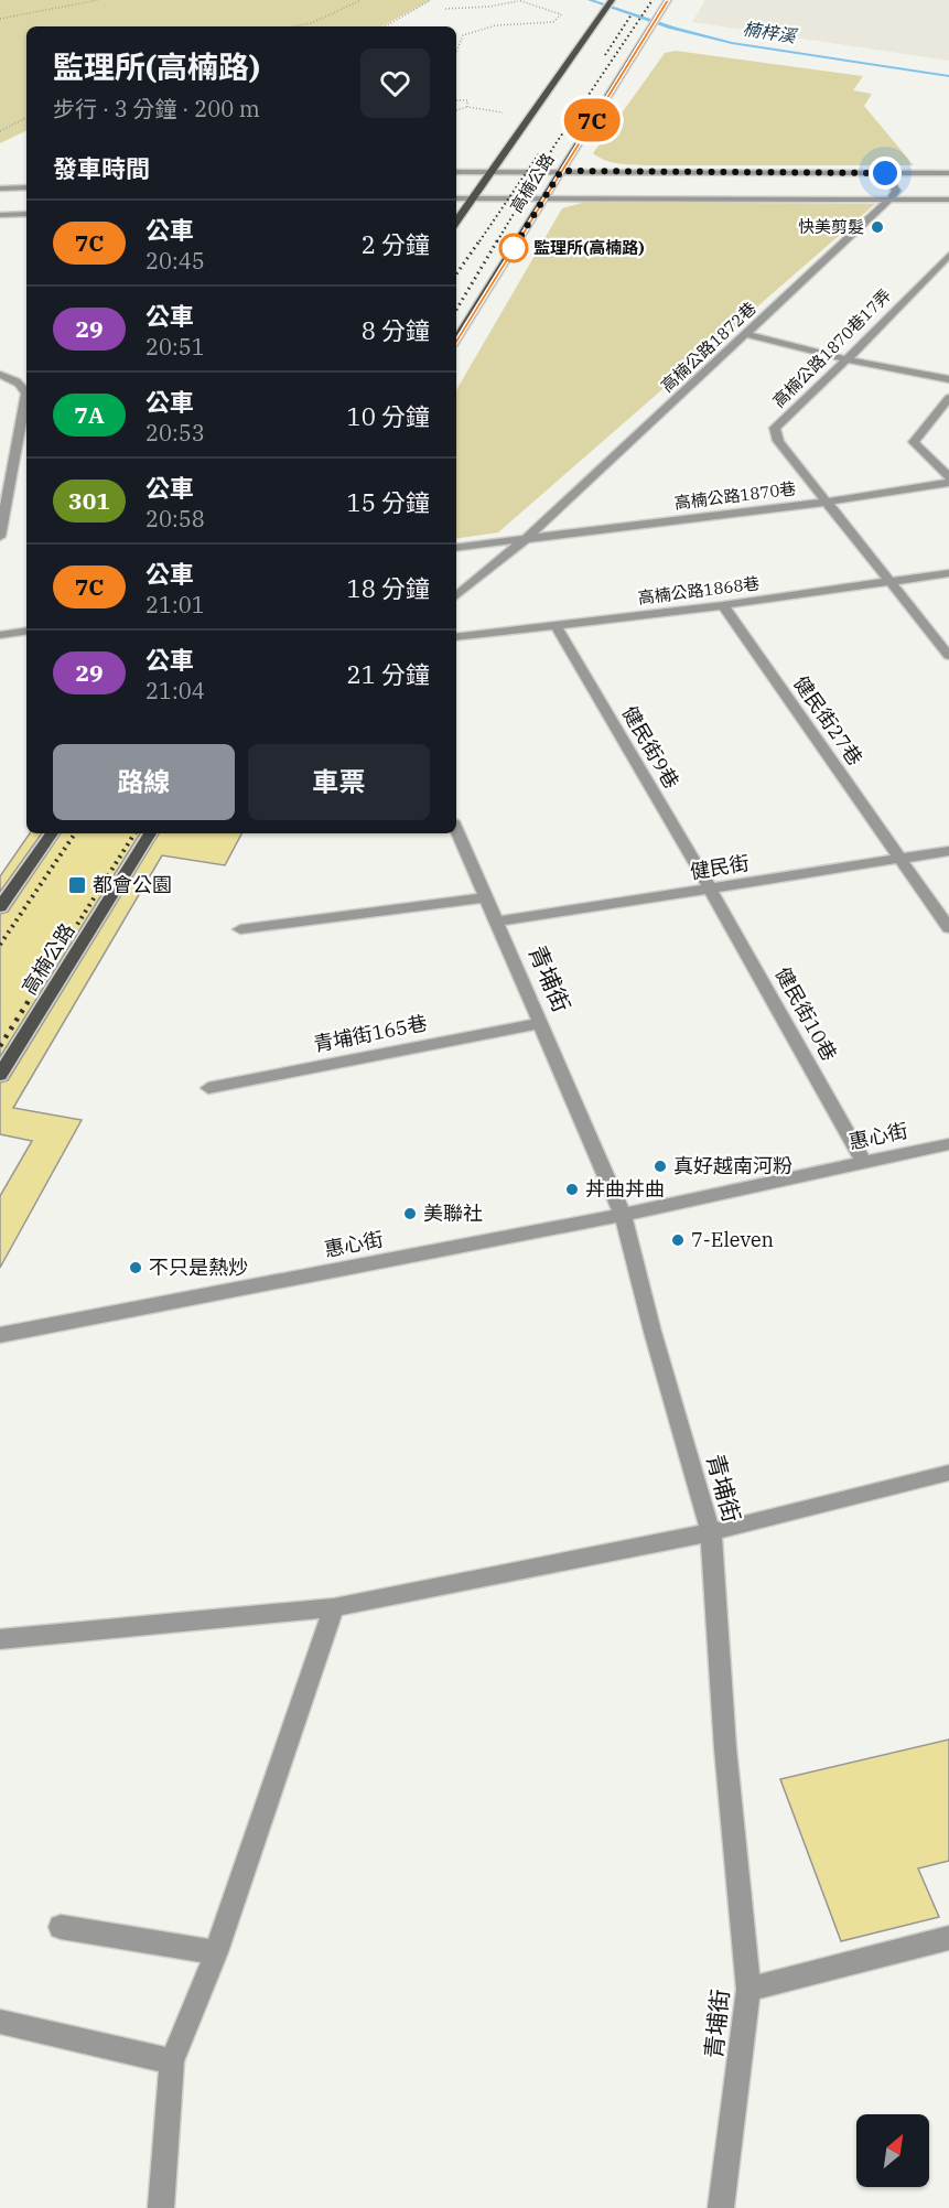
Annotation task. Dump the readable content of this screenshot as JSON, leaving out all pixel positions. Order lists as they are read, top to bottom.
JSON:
{
  "streets": {
    "main road": ["高楠公路"],
    "street": [
      "高楠公路1872巷",
      "高楠公路1870巷17弄",
      "高楠公路1870巷",
      "高楠公路1868巷",
      "健民街27巷",
      "健民街9巷",
      "健民街",
      "青埔街",
      "健民街10巷",
      "青埔街165巷",
      "惠心街"
    ]
  },
  "crossings": [
    ["高楠公路1872巷", "高楠公路1870巷"],
    ["高楠公路1870巷17弄", "高楠公路1870巷"],
    ["高楠公路1868巷", "健民街27巷"],
    ["高楠公路1868巷", "健民街9巷"],
    ["健民街27巷", "健民街"],
    ["健民街9巷", "健民街"],
    ["健民街9巷", "健民街10巷"],
    ["健民街", "青埔街"],
    ["健民街", "健民街10巷"],
    ["青埔街", "青埔街165巷"],
    ["青埔街", "惠心街"],
    ["健民街10巷", "惠心街"]
  ],
  "water": ["楠梓溪"],
  "places": {
    "other": [
      "快美剪髮",
      "監理所(高楠路)",
      "真好越南河粉",
      "丼曲丼曲",
      "美聯社",
      "7-Eleven",
      "不只是熱炒"
    ],
    "transit": ["都會公園"]
  },
  "lines": ["bus line 7C"],
  "north": "top right",
  "page": {
    "on_map": "7C",
    "heading": [
      ["監理所(高楠路)", "步行 · 3 分鐘 · 200 m"],
      "發車時間"
    ],
    "list": [
      {
        "mark": "7C",
        "name": "公車",
        "note": "20:45",
        "value": "2 分鐘"
      },
      {
        "mark": "29",
        "name": "公車",
        "note": "20:51",
        "value": "8 分鐘"
      },
      {
        "mark": "7A",
        "name": "公車",
        "note": "20:53",
        "value": "10 分鐘"
      },
      {
        "mark": "301",
        "name": "公車",
        "note": "20:58",
        "value": "15 分鐘"
      },
      {
        "mark": "7C",
        "name": "公車",
        "note": "21:01",
        "value": "18 分鐘"
      },
      {
        "mark": "29",
        "name": "公車",
        "note": "21:04",
        "value": "21 分鐘"
      }
    ],
    "buttons": ["路線", "車票"]
  }
}
